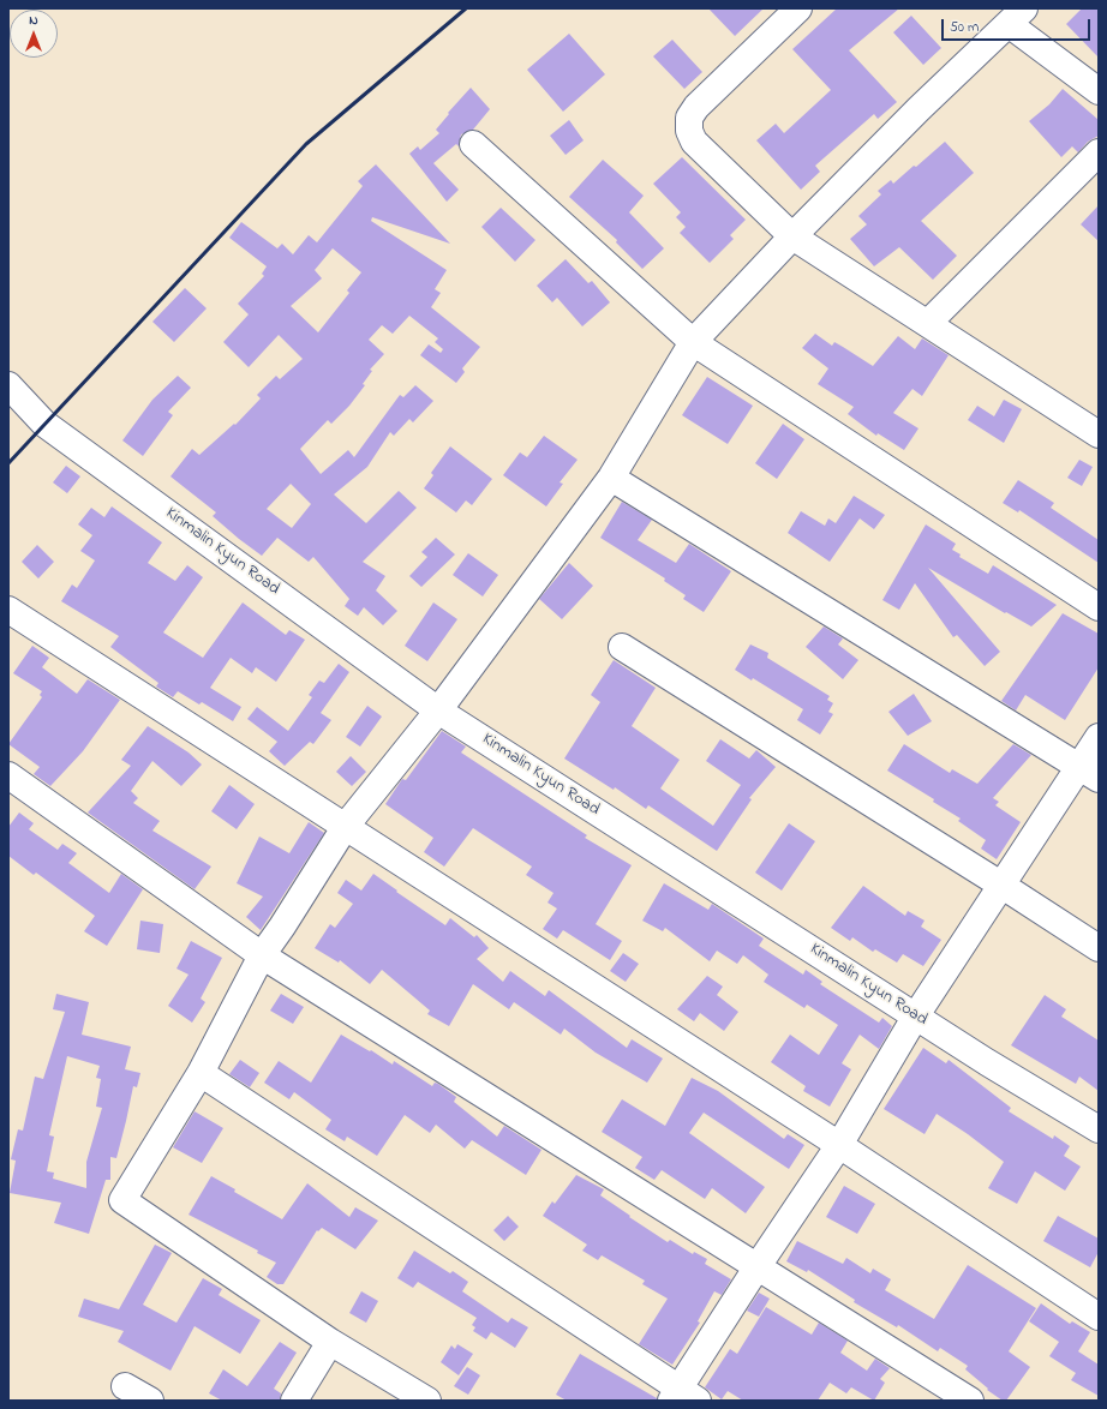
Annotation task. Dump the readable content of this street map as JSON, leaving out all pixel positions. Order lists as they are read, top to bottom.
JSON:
{
  "streets": {
    "street": ["Kinmalin Kyun Road"]
  },
  "scale_bar": "50 m",
  "north": "top"
}
